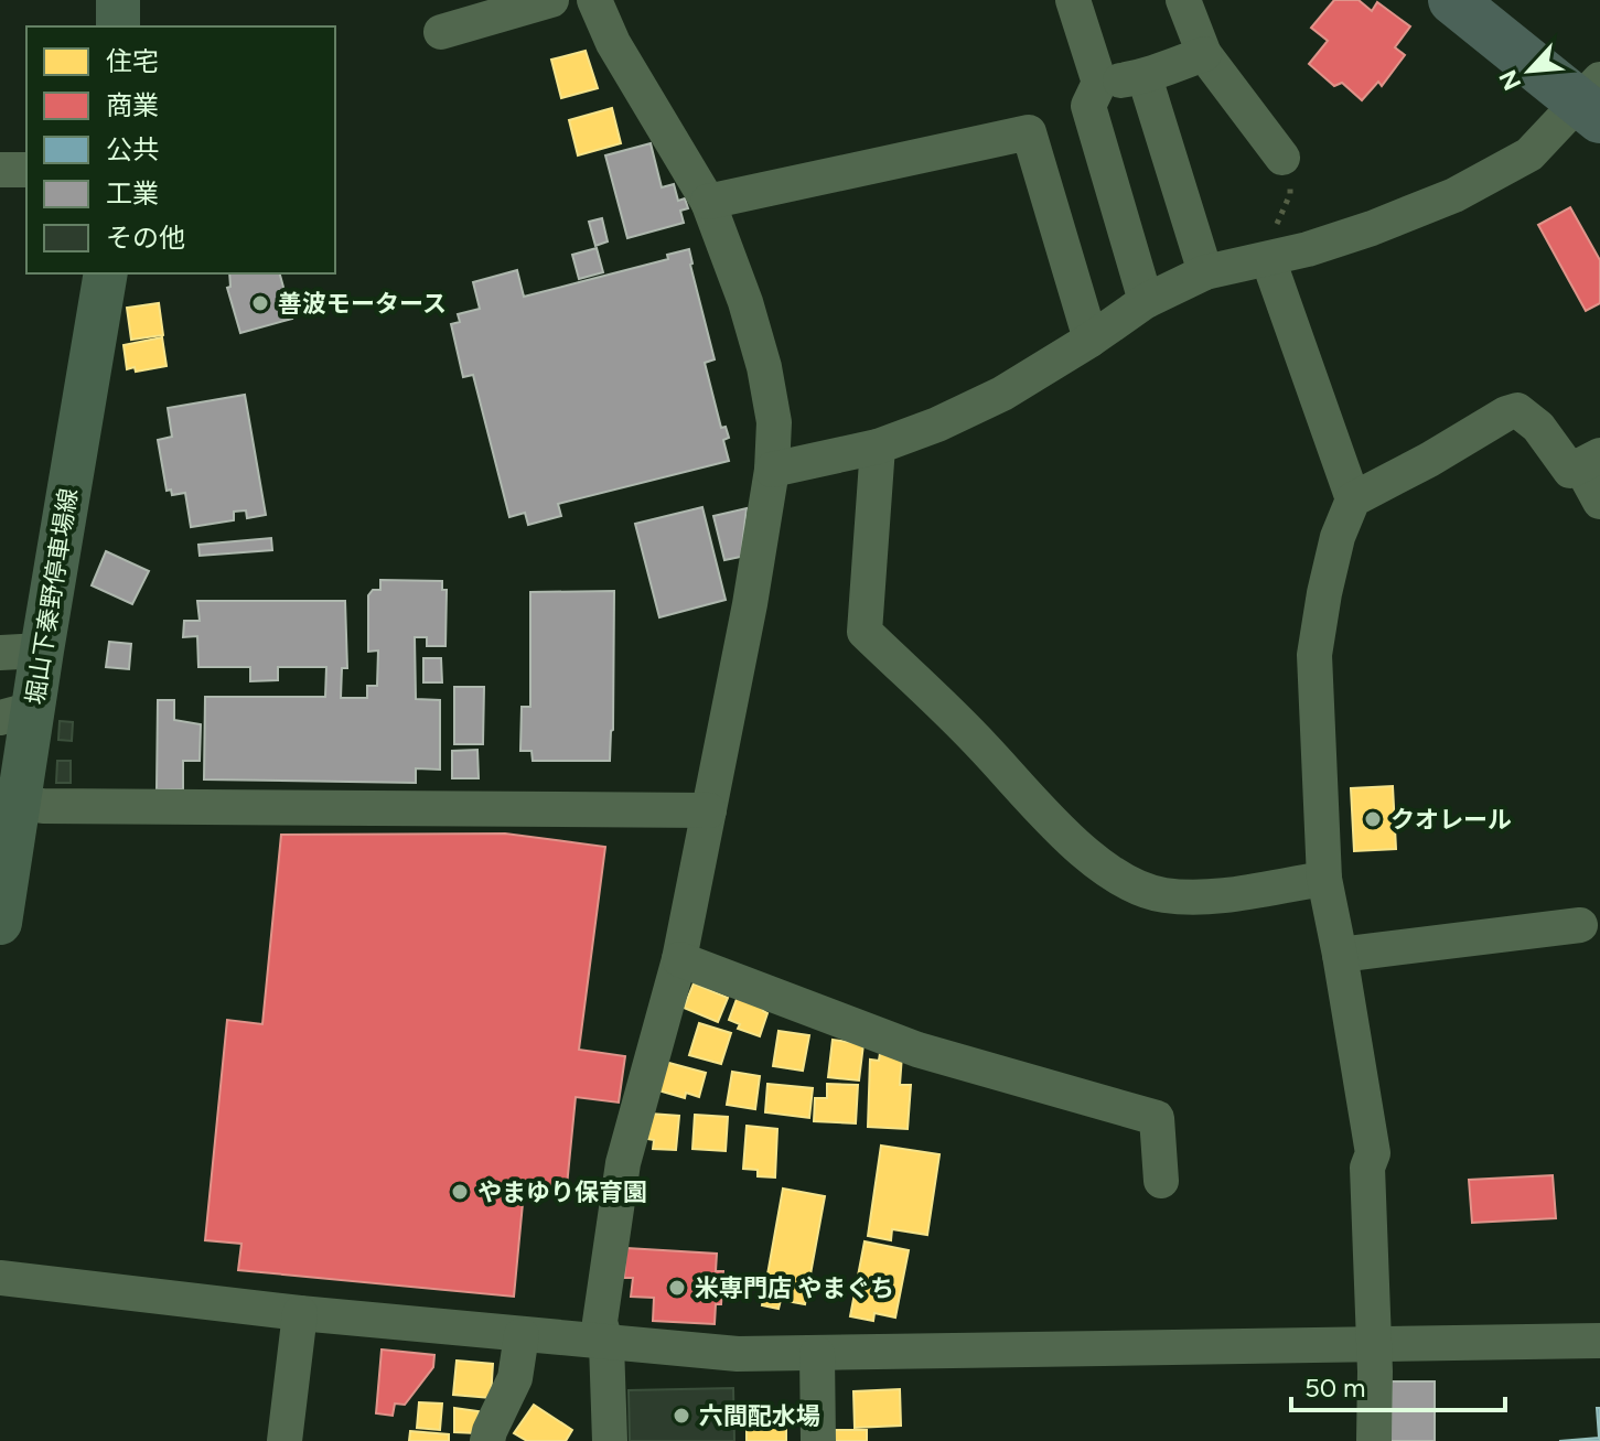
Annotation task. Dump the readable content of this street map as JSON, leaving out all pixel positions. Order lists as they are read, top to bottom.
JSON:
{
  "streets": {
    "main road": ["堀山下秦野停車場線"]
  },
  "places": [
    "善波モータース",
    "クオレール",
    "やまゆり保育園",
    "米専門店 やまぐち",
    "六間配水場"
  ],
  "legend": [
    "住宅",
    "商業",
    "公共",
    "工業",
    "その他"
  ],
  "scale_bar": "50 m",
  "north": "bottom left"
}
